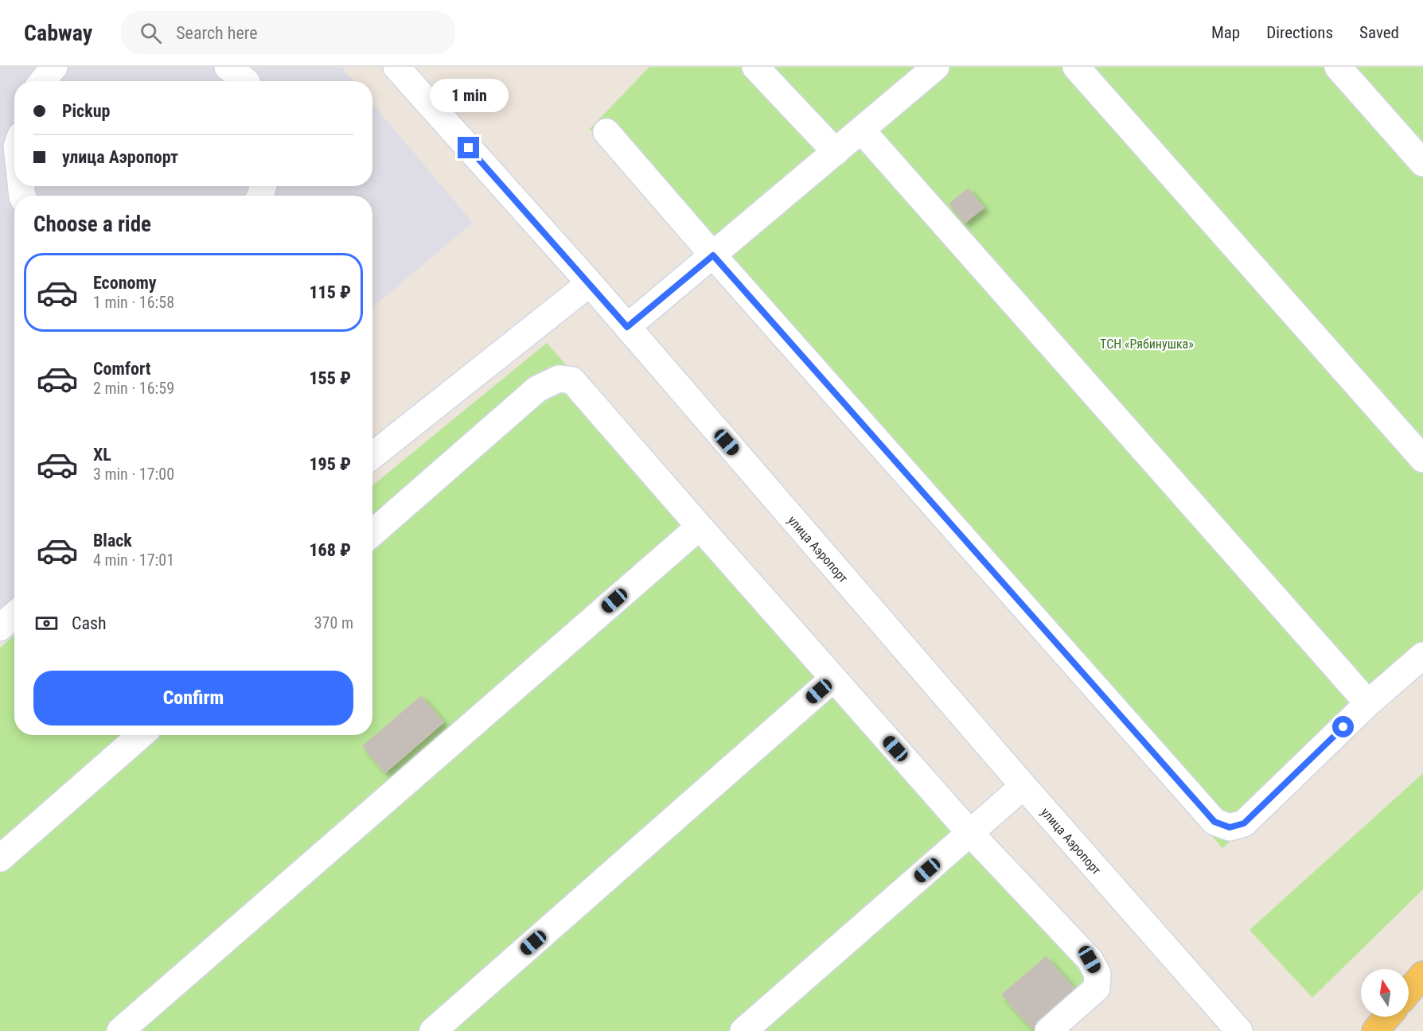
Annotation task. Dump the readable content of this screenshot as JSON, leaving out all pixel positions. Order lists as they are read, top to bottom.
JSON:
{
  "streets": {
    "street": ["улица Аэропорт"]
  },
  "parks": ["ТСН «Рябинушка»"],
  "north": "top",
  "page": {
    "header": "Cabway",
    "search": "Search here",
    "nav": ["Map", "Directions", "Saved"],
    "bubble": "1 min",
    "banner": ["Pickup", "улица Аэропорт"],
    "heading": "Choose a ride",
    "list": [
      {
        "name": "Economy",
        "note": "1 min · 16:58",
        "value": "115 ₽"
      },
      {
        "name": "Comfort",
        "note": "2 min · 16:59",
        "value": "155 ₽"
      },
      {
        "name": "XL",
        "note": "3 min · 17:00",
        "value": "195 ₽"
      },
      {
        "name": "Black",
        "note": "4 min · 17:01",
        "value": "168 ₽"
      }
    ],
    "pay": ["Cash", "370 m"],
    "buttons": "Confirm"
  }
}
